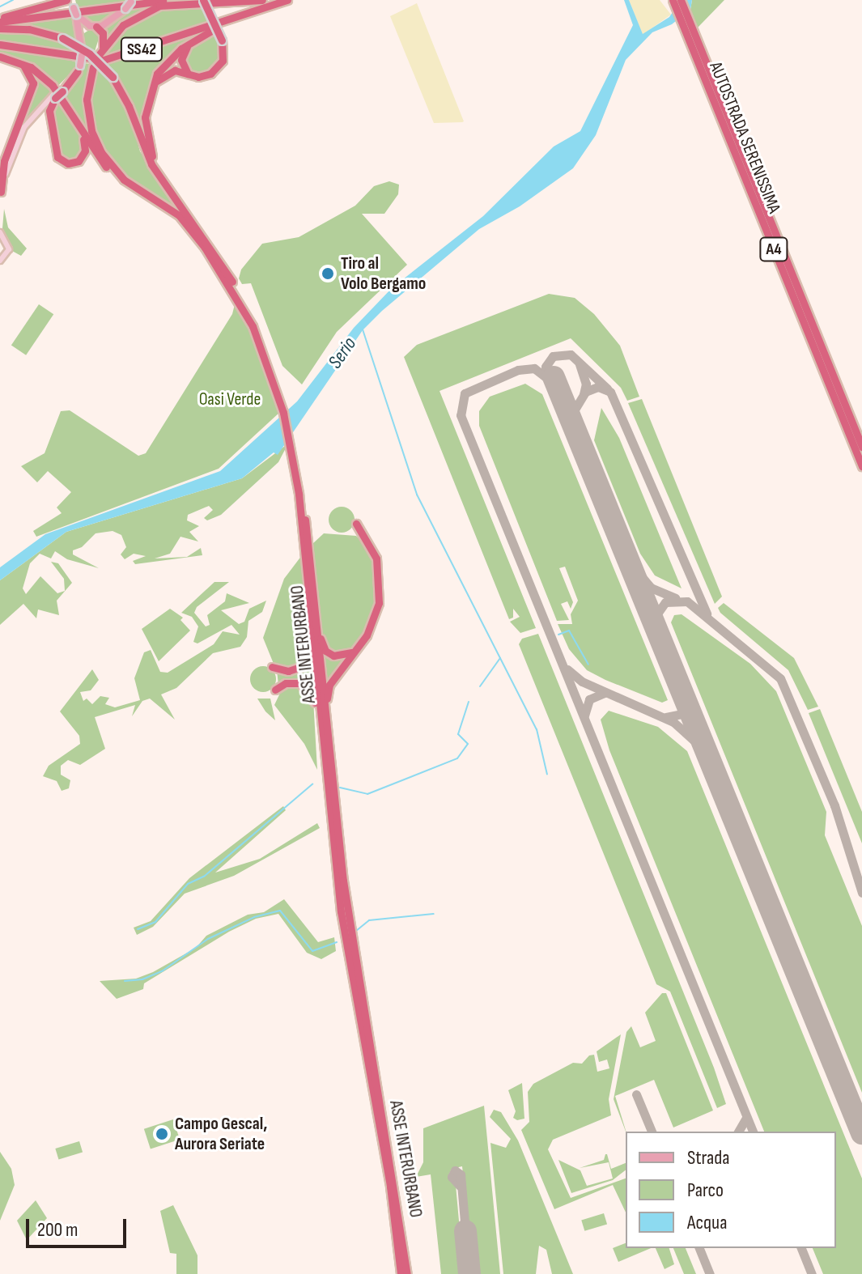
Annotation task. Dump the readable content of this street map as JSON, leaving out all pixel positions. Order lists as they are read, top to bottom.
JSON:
{
  "streets": {
    "highway": [
      "SS42",
      "AUTOSTRADA SERENISSIMA",
      "A4",
      "ASSE INTERURBANO"
    ]
  },
  "water": ["Serio"],
  "parks": ["Oasi Verde"],
  "places": ["Tiro al Volo Bergamo", "Campo Gescal, Aurora Seriate"],
  "legend": ["Strada", "Parco", "Acqua"],
  "scale_bar": "200 m"
}
